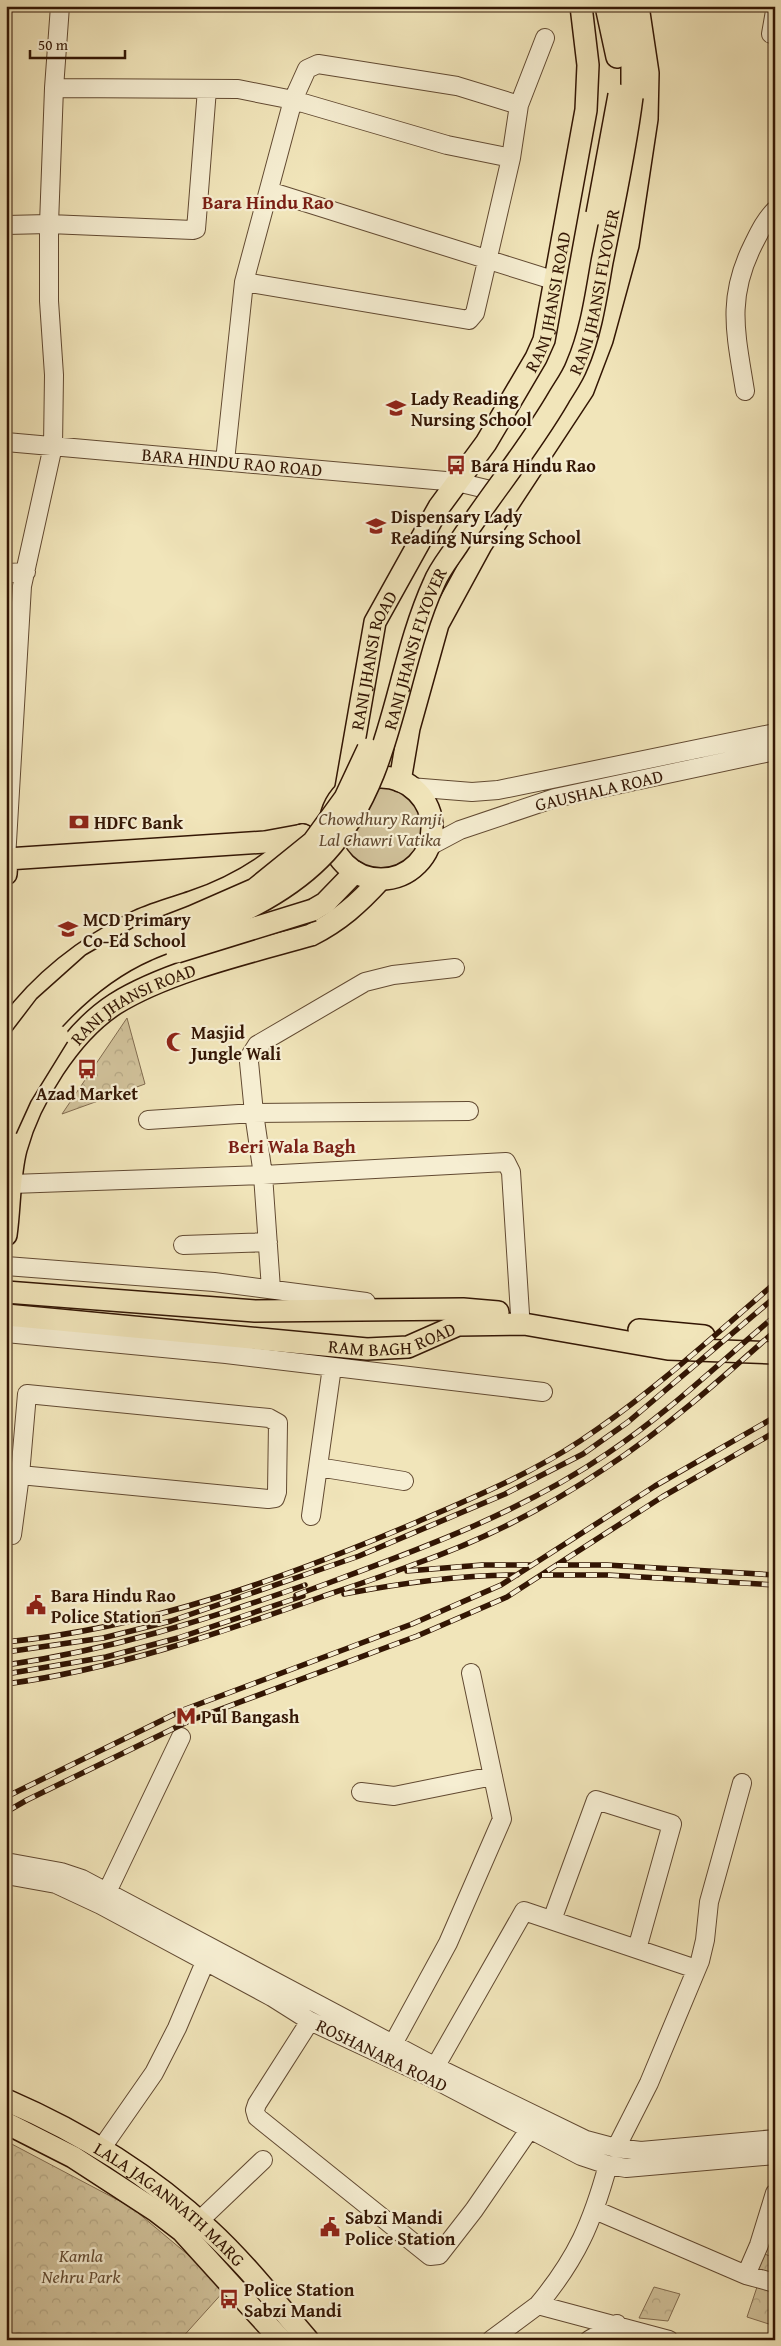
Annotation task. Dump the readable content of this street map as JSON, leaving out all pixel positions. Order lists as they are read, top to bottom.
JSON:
{
  "streets": {
    "main road": [
      "RANI JHANSI FLYOVER",
      "RANI JHANSI ROAD",
      "RAM BAGH ROAD",
      "LALA JAGANNATH MARG"
    ],
    "street": ["BARA HINDU RAO ROAD", "GAUSHALA ROAD", "ROSHANARA ROAD"]
  },
  "crossings": [
    ["RANI JHANSI ROAD", "BARA HINDU RAO ROAD"],
    ["RANI JHANSI ROAD", "GAUSHALA ROAD"]
  ],
  "districts": ["Bara Hindu Rao", "Beri Wala Bagh"],
  "parks": ["Chowdhury Ramji Lal Chawri Vatika", "Kamla Nehru Park"],
  "places": {
    "school or university": ["Lady Reading Nursing School", "Dispensary Lady Reading Nursing School", "MCD Primary Co-Ed School"],
    "bus stop": ["Bara Hindu Rao", "Azad Market", "Police Station Sabzi Mandi"],
    "bank": ["HDFC Bank"],
    "mosque": ["Masjid Jungle Wali"],
    "public building": ["Bara Hindu Rao Police Station", "Sabzi Mandi Police Station"],
    "metro station": ["Pul Bangash"]
  },
  "scale_bar": "50 m"
}
